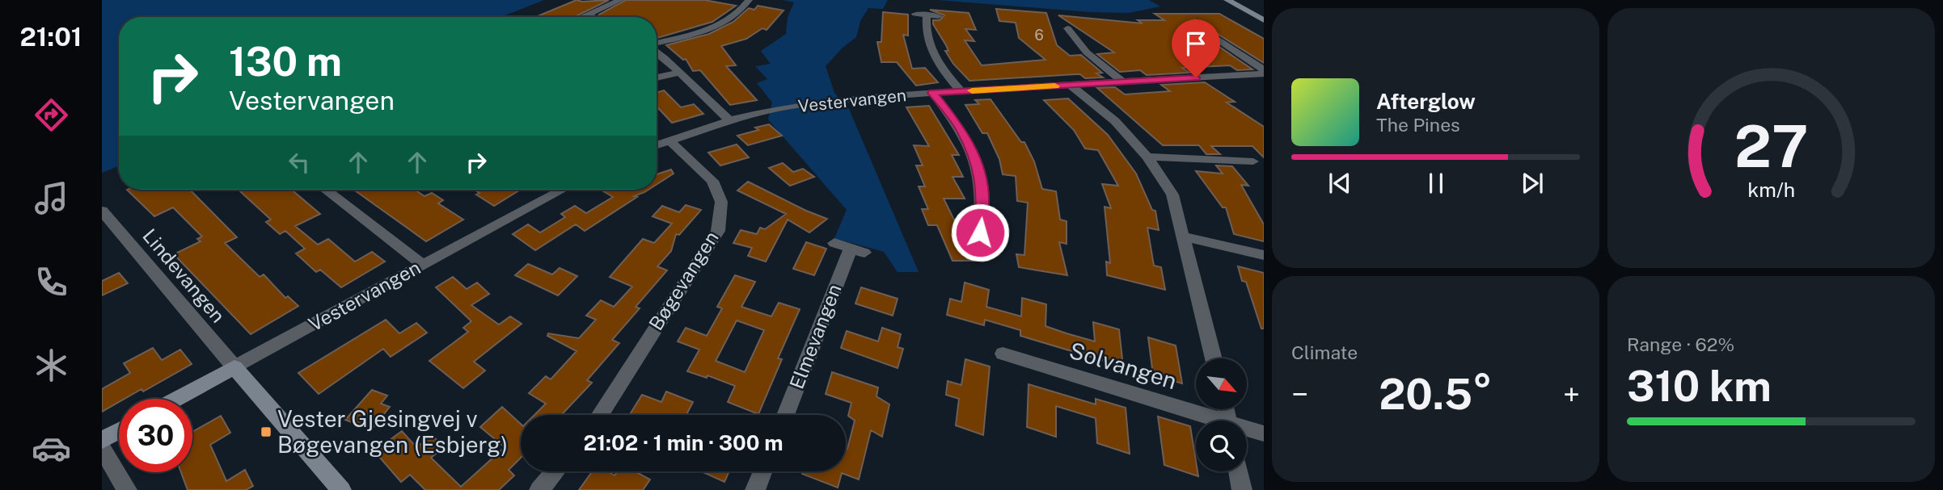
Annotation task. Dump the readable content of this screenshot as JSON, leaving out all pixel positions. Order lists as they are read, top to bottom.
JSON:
{
  "streets": {
    "street": [
      "Vestervangen",
      "Lindevangen",
      "Bøgevangen",
      "Elmevangen",
      "Solvangen"
    ]
  },
  "crossings": [
    ["Vestervangen", "Lindevangen"],
    ["Vestervangen", "Bøgevangen"]
  ],
  "places": {
    "transit": ["Vester Gjesingvej v Bøgevangen (Esbjerg)"]
  },
  "house_numbers": ["6"],
  "north": "bottom right",
  "page": {
    "tabs": "21:01",
    "turn": ["130 m", "Vestervangen"],
    "song": ["Afterglow", "The Pines"],
    "tile": [
      "Climate",
      ["Range · 62%", "310 km"]
    ],
    "heat": ["−", "20.5°", "+"],
    "limit": "30",
    "trip": "21:02 · 1 min · 300 m",
    "gauge": ["27", "km/h"]
  }
}
